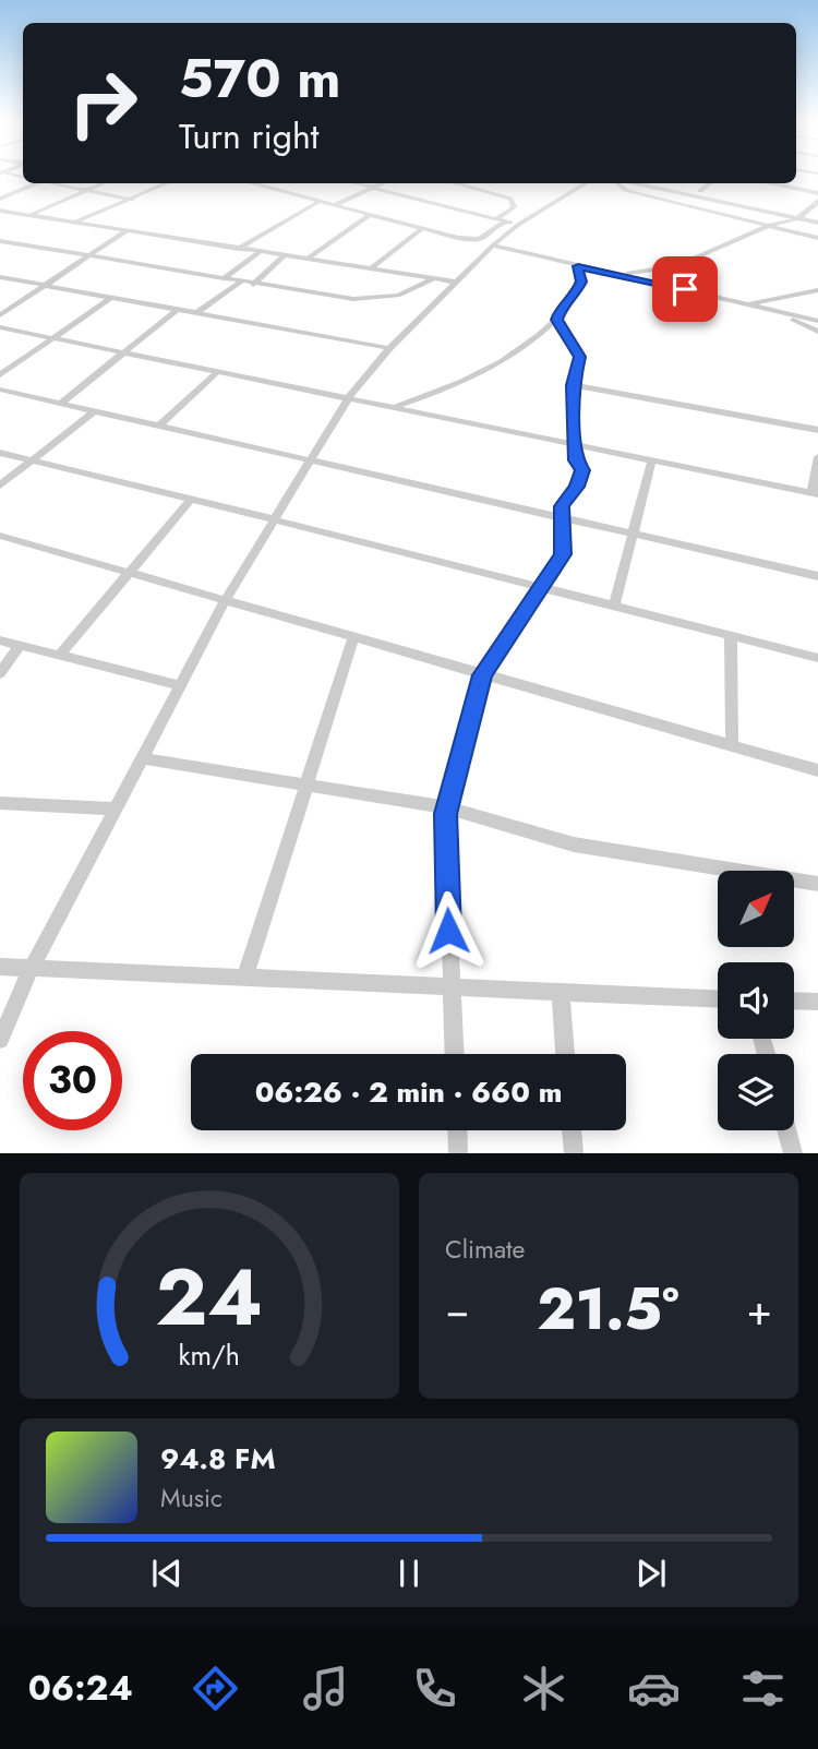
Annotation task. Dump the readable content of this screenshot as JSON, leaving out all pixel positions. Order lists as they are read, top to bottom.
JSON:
{
  "north": "top right",
  "page": {
    "turn": ["570 m", "Turn right"],
    "limit": "30",
    "trip": "06:26 · 2 min · 660 m",
    "tile": "Climate",
    "heat": ["−", "21.5°", "+"],
    "song": ["94.8 FM", "Music"],
    "tabs": "06:24",
    "gauge": ["24", "km/h"]
  }
}
